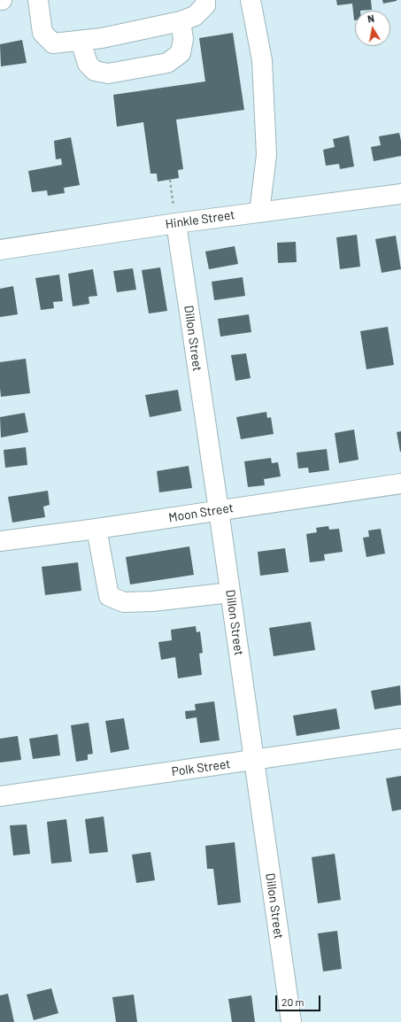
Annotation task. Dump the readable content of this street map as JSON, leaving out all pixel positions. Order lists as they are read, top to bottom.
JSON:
{
  "streets": {
    "street": [
      "Hinkle Street",
      "Dillon Street",
      "Moon Street",
      "Polk Street"
    ]
  },
  "crossings": [
    ["Hinkle Street", "Dillon Street"],
    ["Dillon Street", "Moon Street"],
    ["Dillon Street", "Polk Street"]
  ],
  "scale_bar": "20 m",
  "north": "top"
}
